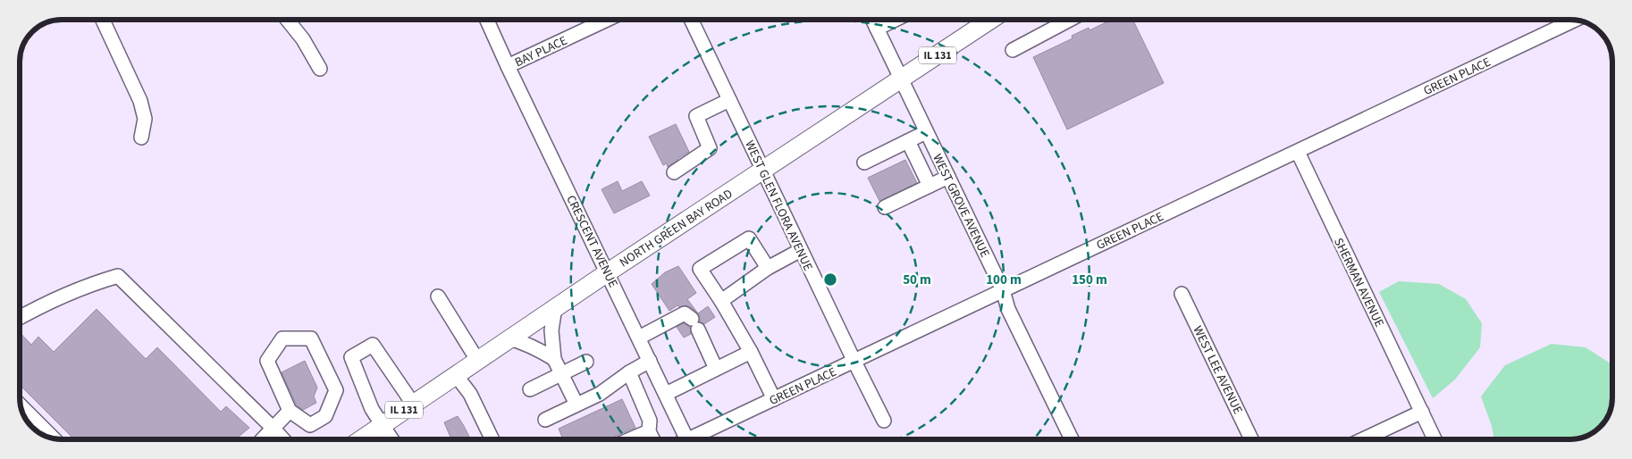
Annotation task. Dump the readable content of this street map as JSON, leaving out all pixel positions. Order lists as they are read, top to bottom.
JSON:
{
  "streets": {
    "main road": ["IL 131", "NORTH GREEN BAY ROAD"],
    "street": [
      "BAY PLACE",
      "GREEN PLACE",
      "WEST GLEN FLORA AVENUE",
      "WEST GROVE AVENUE",
      "CRESCENT AVENUE",
      "SHERMAN AVENUE",
      "WEST LEE AVENUE"
    ]
  },
  "crossings": [
    ["BAY PLACE", "CRESCENT AVENUE"],
    ["GREEN PLACE", "WEST GLEN FLORA AVENUE"],
    ["GREEN PLACE", "WEST GROVE AVENUE"],
    ["GREEN PLACE", "SHERMAN AVENUE"],
    ["WEST GLEN FLORA AVENUE", "NORTH GREEN BAY ROAD"],
    ["WEST GROVE AVENUE", "NORTH GREEN BAY ROAD"],
    ["NORTH GREEN BAY ROAD", "CRESCENT AVENUE"]
  ],
  "rings": ["50 m", "100 m", "150 m"]
}
